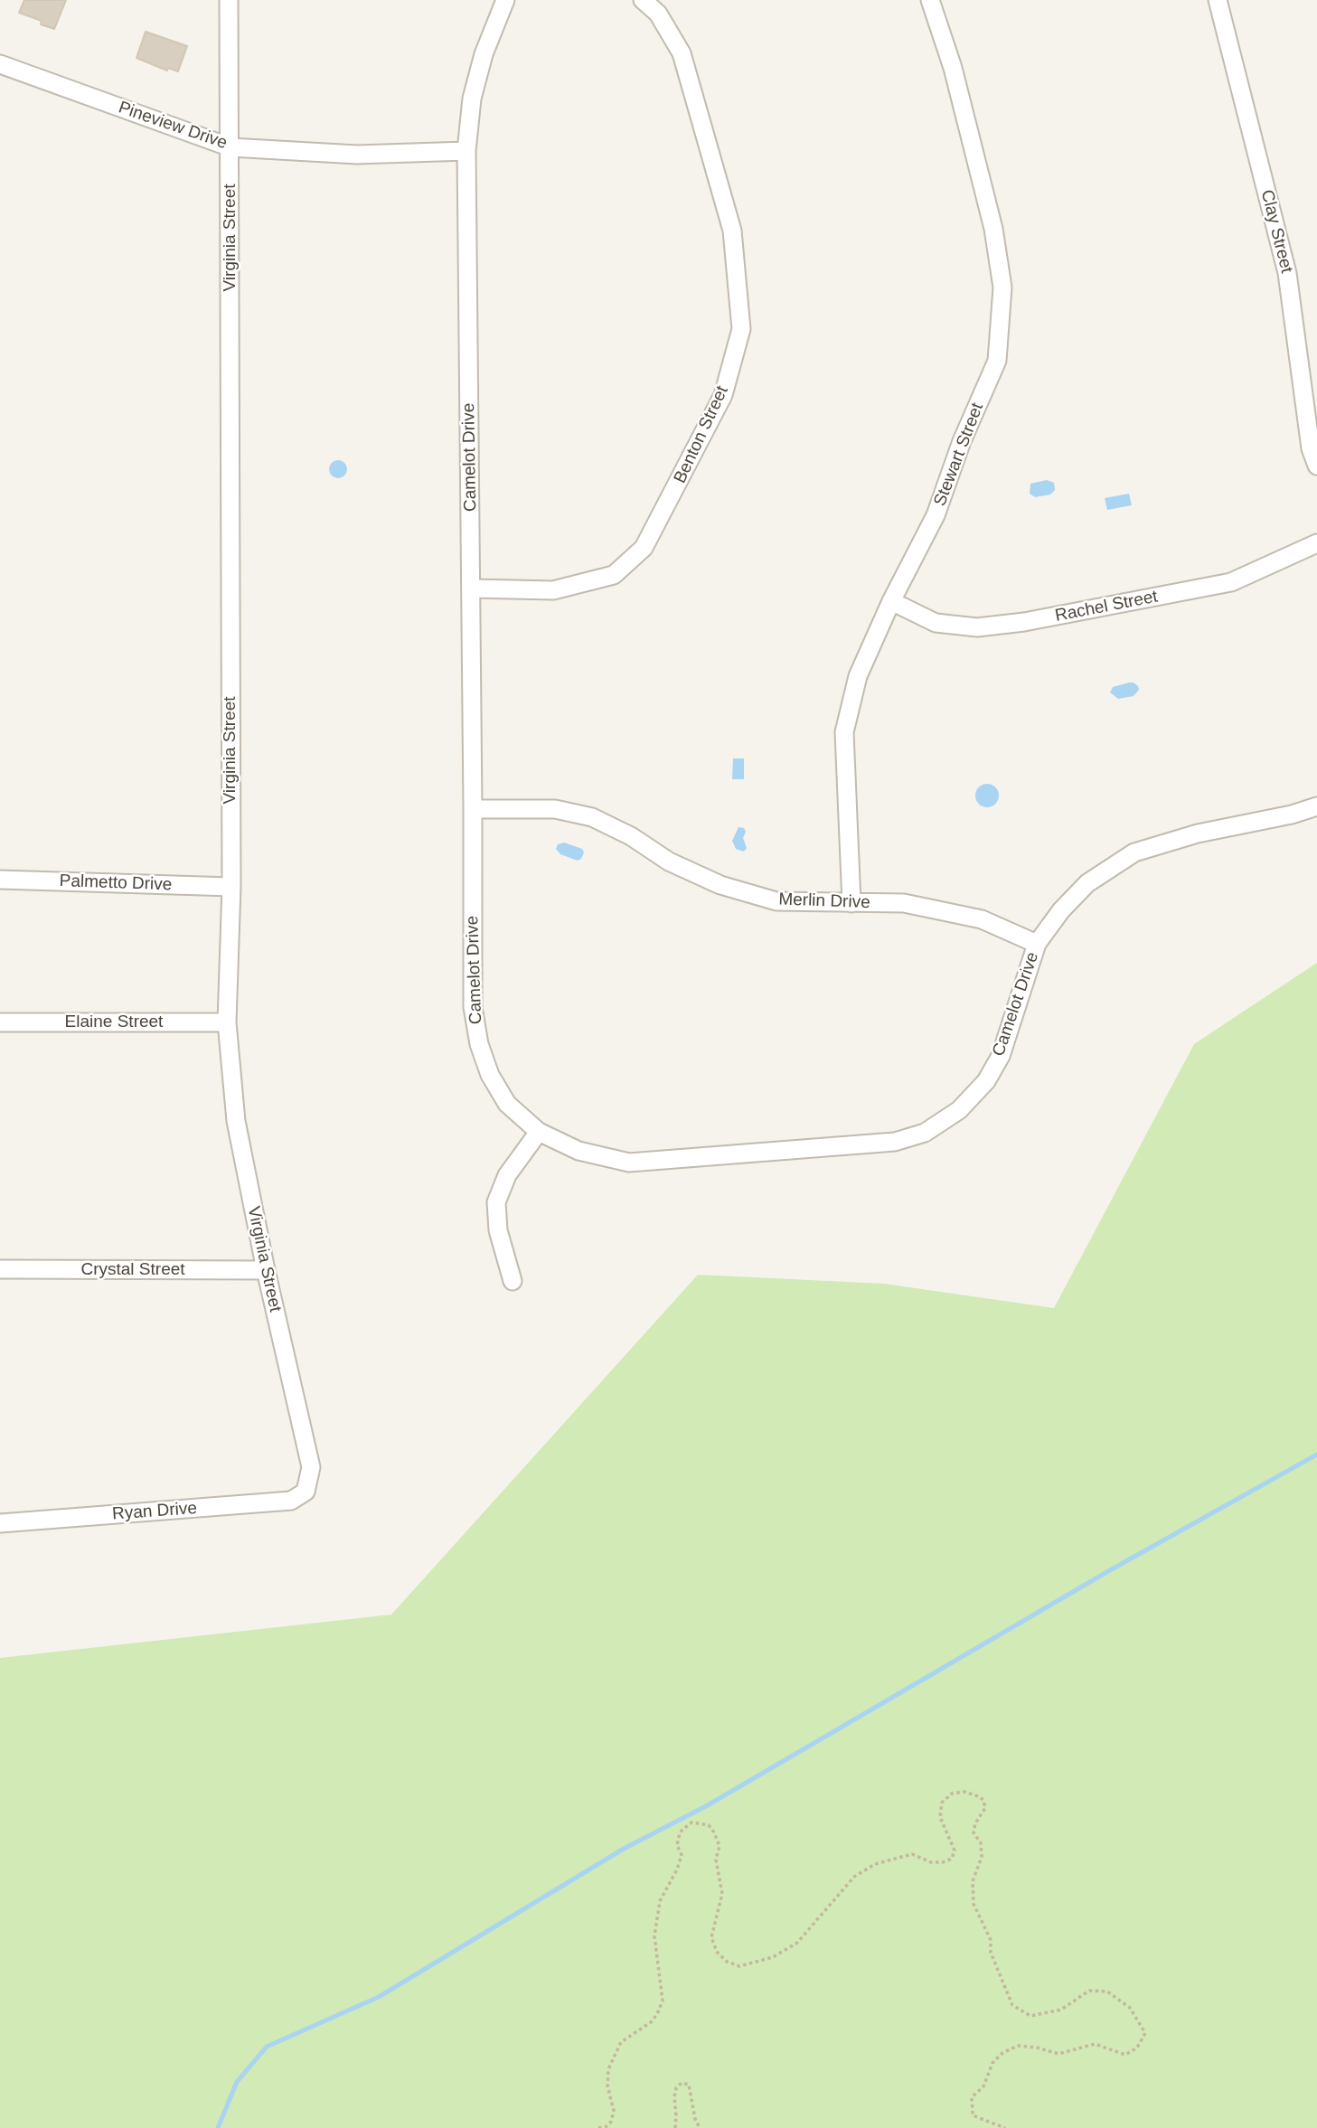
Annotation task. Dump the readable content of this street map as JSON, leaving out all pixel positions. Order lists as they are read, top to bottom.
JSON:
{
  "streets": {
    "street": [
      "Pineview Drive",
      "Clay Street",
      "Virginia Street",
      "Benton Street",
      "Stewart Street",
      "Camelot Drive",
      "Rachel Street",
      "Palmetto Drive",
      "Merlin Drive",
      "Elaine Street",
      "Crystal Street",
      "Ryan Drive"
    ]
  },
  "crossings": [
    ["Pineview Drive", "Virginia Street"],
    ["Pineview Drive", "Camelot Drive"],
    ["Virginia Street", "Palmetto Drive"],
    ["Virginia Street", "Elaine Street"],
    ["Virginia Street", "Crystal Street"],
    ["Virginia Street", "Ryan Drive"],
    ["Benton Street", "Camelot Drive"],
    ["Stewart Street", "Rachel Street"],
    ["Stewart Street", "Merlin Drive"],
    ["Camelot Drive", "Merlin Drive"]
  ]
}
